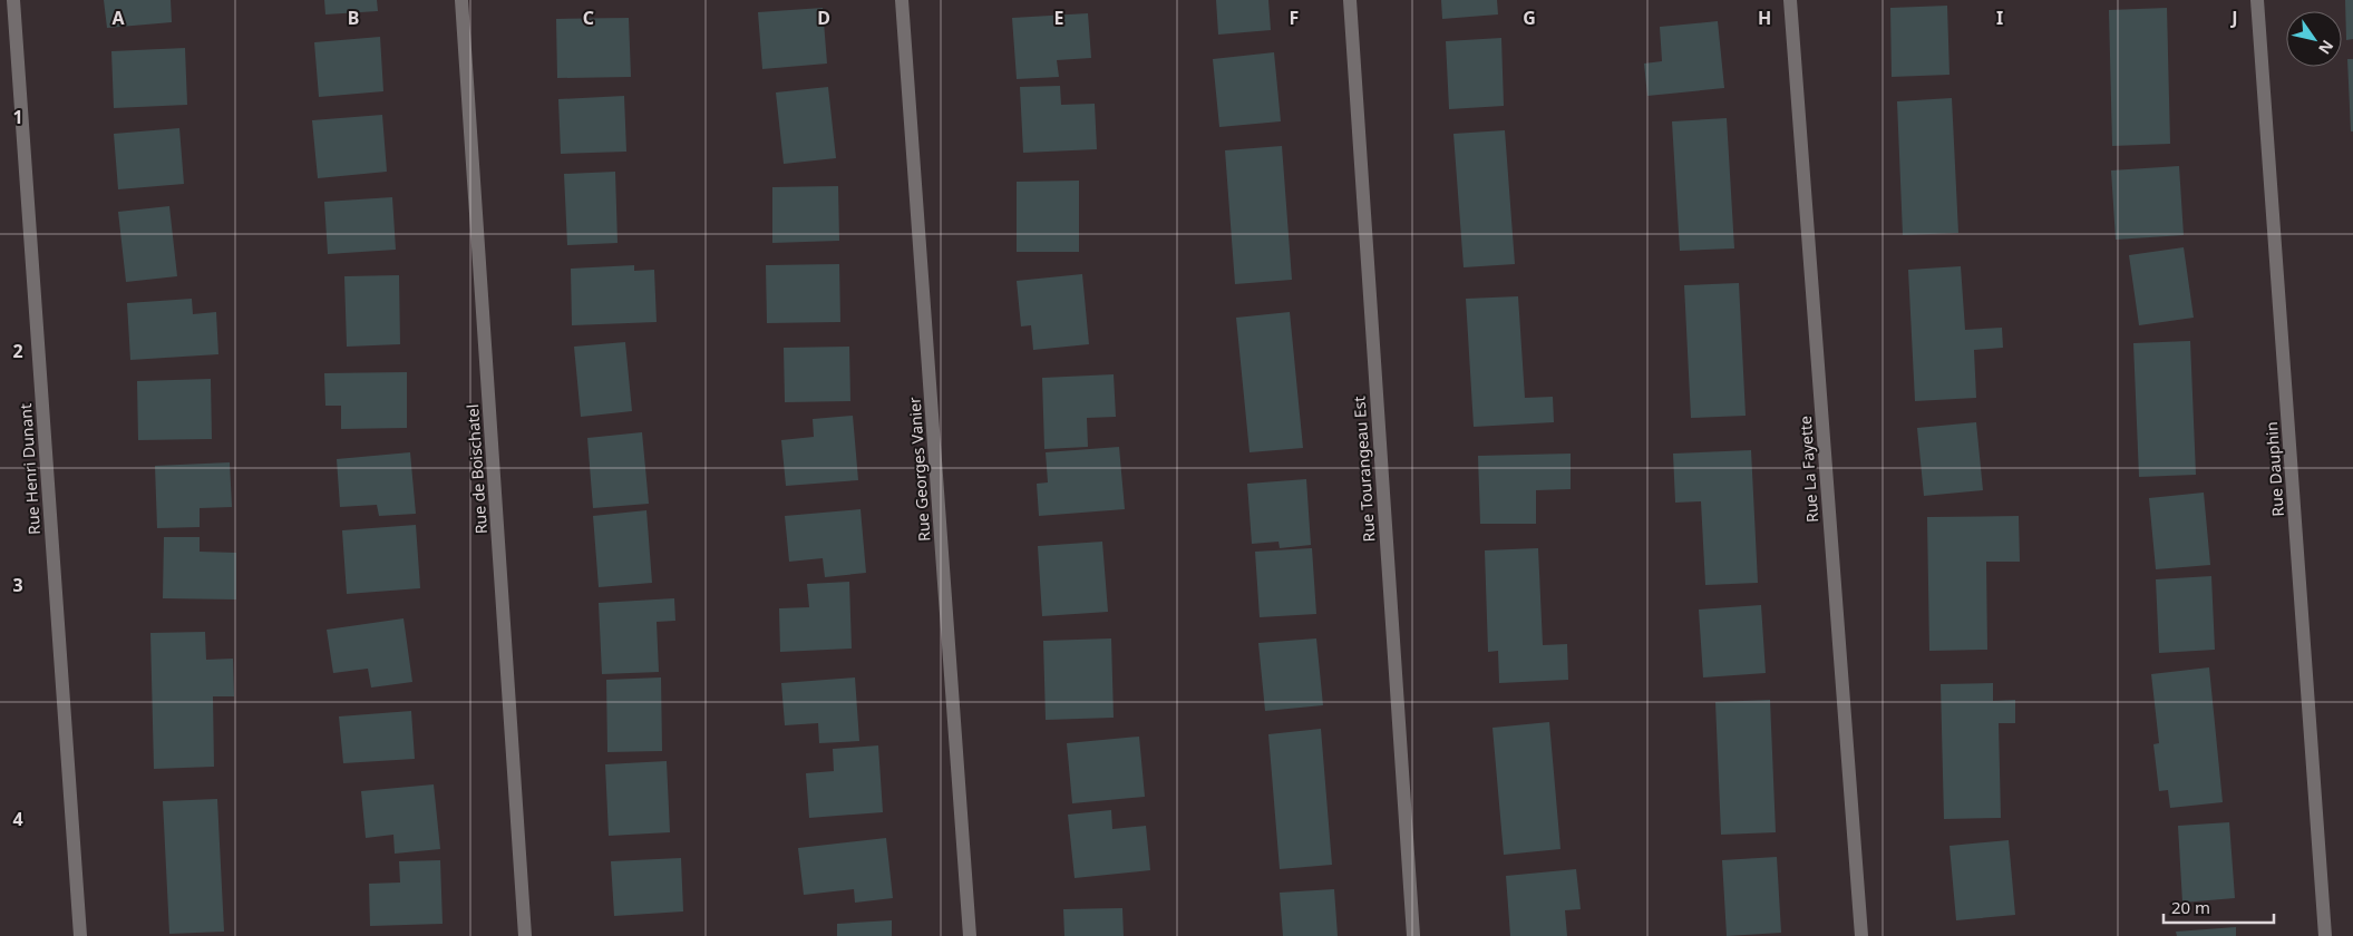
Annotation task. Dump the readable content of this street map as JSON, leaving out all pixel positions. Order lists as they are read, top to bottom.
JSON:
{
  "streets": {
    "street": [
      "Rue Henri Dunant",
      "Rue de Boischatel",
      "Rue Georges Vanier",
      "Rue Tourangeau Est",
      "Rue La Fayette",
      "Rue Dauphin"
    ]
  },
  "scale_bar": "20 m",
  "north": "bottom right",
  "grid": {
    "columns": [
      "A",
      "B",
      "C",
      "D",
      "E",
      "F",
      "G",
      "H",
      "I",
      "J"
    ],
    "rows": [
      "1",
      "2",
      "3",
      "4"
    ]
  }
}
